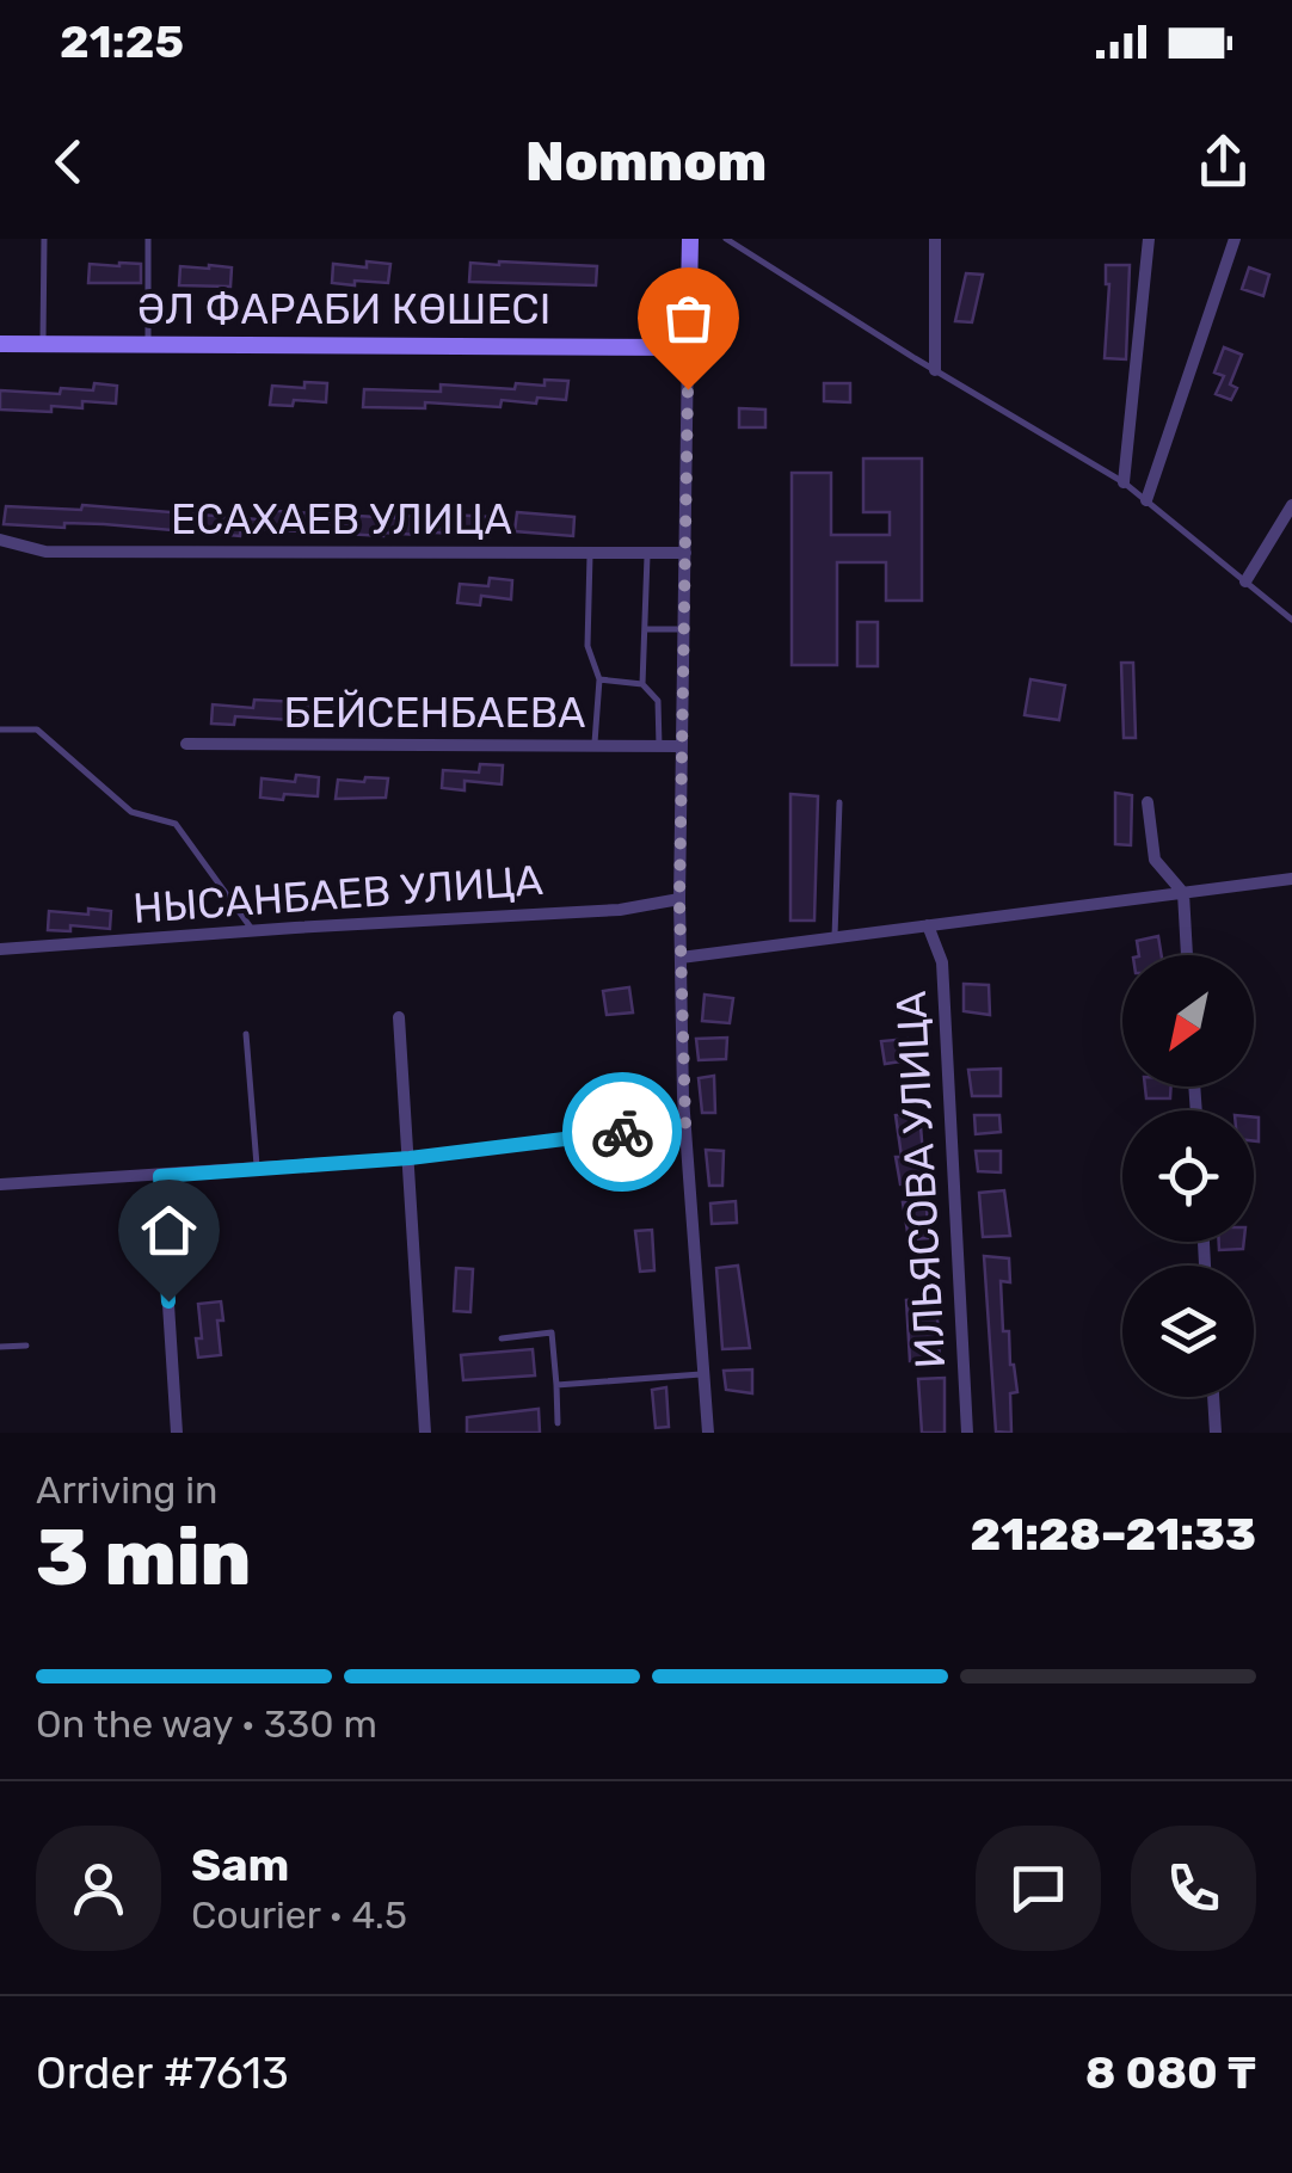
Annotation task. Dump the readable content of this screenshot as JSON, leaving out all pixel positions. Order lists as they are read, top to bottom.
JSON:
{
  "streets": {
    "street": [
      "ӘЛ ФАРАБИ КӨШЕСІ",
      "ЕСАХАЕВ УЛИЦА",
      "БЕЙСЕНБАЕВА",
      "НЫСАНБАЕВ УЛИЦА",
      "ИЛЬЯСОВА УЛИЦА"
    ]
  },
  "north": "bottom left",
  "page": {
    "status": "21:25",
    "header": "Nomnom",
    "heading": ["3 min", "Arriving in", "21:28–21:33"],
    "panel": [
      "Sam",
      "Courier · 4.5",
      "Order #7613",
      "8 080 ₸"
    ],
    "bar": "On the way · 330 m"
  }
}
